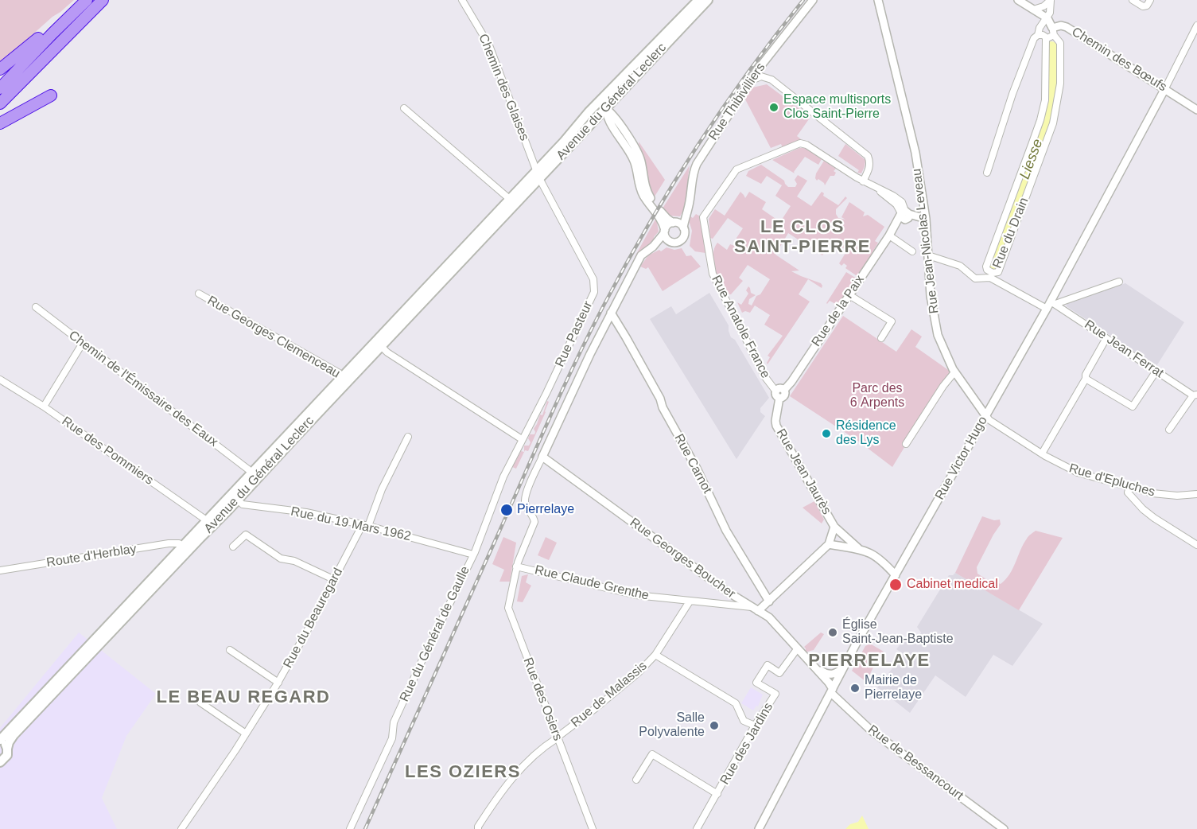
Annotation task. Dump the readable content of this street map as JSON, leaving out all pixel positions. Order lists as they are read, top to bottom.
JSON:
{
  "streets": {
    "main road": ["Avenue du Général Leclerc"],
    "street": [
      "Chemin des Bœufs",
      "Chemin des Glaises",
      "Rue Thibivilliers",
      "Rue du Drain",
      "Rue Jean-Nicolas Leveau",
      "Rue de la Paix",
      "Rue Anatole France",
      "Rue Pasteur",
      "Rue Georges Clemenceau",
      "Rue Jean Ferrat",
      "Chemin de l'Émissaire des Eaux",
      "Rue des Pommiers",
      "Rue Victor Hugo",
      "Rue Carnot",
      "Rue Jean Jaurès",
      "Rue d'Epluches",
      "Rue du 19 Mars 1962",
      "Route d'Herblay",
      "Rue Georges Boucher",
      "Rue Claude Grenthe",
      "Rue du Beauregard",
      "Rue du Général de Gaulle",
      "Rue de Malassis",
      "Rue des Osiers",
      "Rue des Jardins",
      "Rue de Bessancourt"
    ]
  },
  "crossings": [
    ["Chemin des Bœufs", "Rue du Drain"],
    ["Chemin des Bœufs", "Rue Victor Hugo"],
    ["Chemin des Glaises", "Avenue du Général Leclerc"],
    ["Chemin des Glaises", "Rue Pasteur"],
    ["Avenue du Général Leclerc", "Rue Pasteur"],
    ["Avenue du Général Leclerc", "Rue Georges Clemenceau"],
    ["Avenue du Général Leclerc", "Chemin de l'Émissaire des Eaux"],
    ["Avenue du Général Leclerc", "Rue des Pommiers"],
    ["Avenue du Général Leclerc", "Rue du 19 Mars 1962"],
    ["Avenue du Général Leclerc", "Route d'Herblay"],
    ["Rue Jean-Nicolas Leveau", "Rue Victor Hugo"],
    ["Rue Jean-Nicolas Leveau", "Rue d'Epluches"],
    ["Rue de la Paix", "Rue Anatole France"],
    ["Rue de la Paix", "Rue Jean Jaurès"],
    ["Rue Anatole France", "Rue Jean Jaurès"],
    ["Rue Pasteur", "Rue du Général de Gaulle"],
    ["Rue Jean Ferrat", "Rue Victor Hugo"],
    ["Rue Victor Hugo", "Rue d'Epluches"],
    ["Rue Victor Hugo", "Rue Georges Boucher"],
    ["Rue Victor Hugo", "Rue de Bessancourt"],
    ["Rue du 19 Mars 1962", "Rue du Beauregard"],
    ["Rue du 19 Mars 1962", "Rue du Général de Gaulle"],
    ["Rue Georges Boucher", "Rue Claude Grenthe"],
    ["Rue Georges Boucher", "Rue des Osiers"],
    ["Rue Georges Boucher", "Rue des Jardins"],
    ["Rue Georges Boucher", "Rue de Bessancourt"],
    ["Rue Claude Grenthe", "Rue de Malassis"],
    ["Rue Claude Grenthe", "Rue des Osiers"],
    ["Rue de Malassis", "Rue des Osiers"]
  ],
  "districts": [
    "LE CLOS SAINT-PIERRE",
    "PIERRELAYE",
    "LE BEAU REGARD",
    "LES OZIERS"
  ],
  "water": ["Liesse"],
  "parks": ["Parc des 6 Arpents"],
  "places": [
    "Espace multisports Clos Saint-Pierre",
    "Résidence des Lys",
    "Pierrelaye",
    "Cabinet medical",
    "Église Saint-Jean-Baptiste",
    "Mairie de Pierrelaye",
    "Salle Polyvalente"
  ]
}
